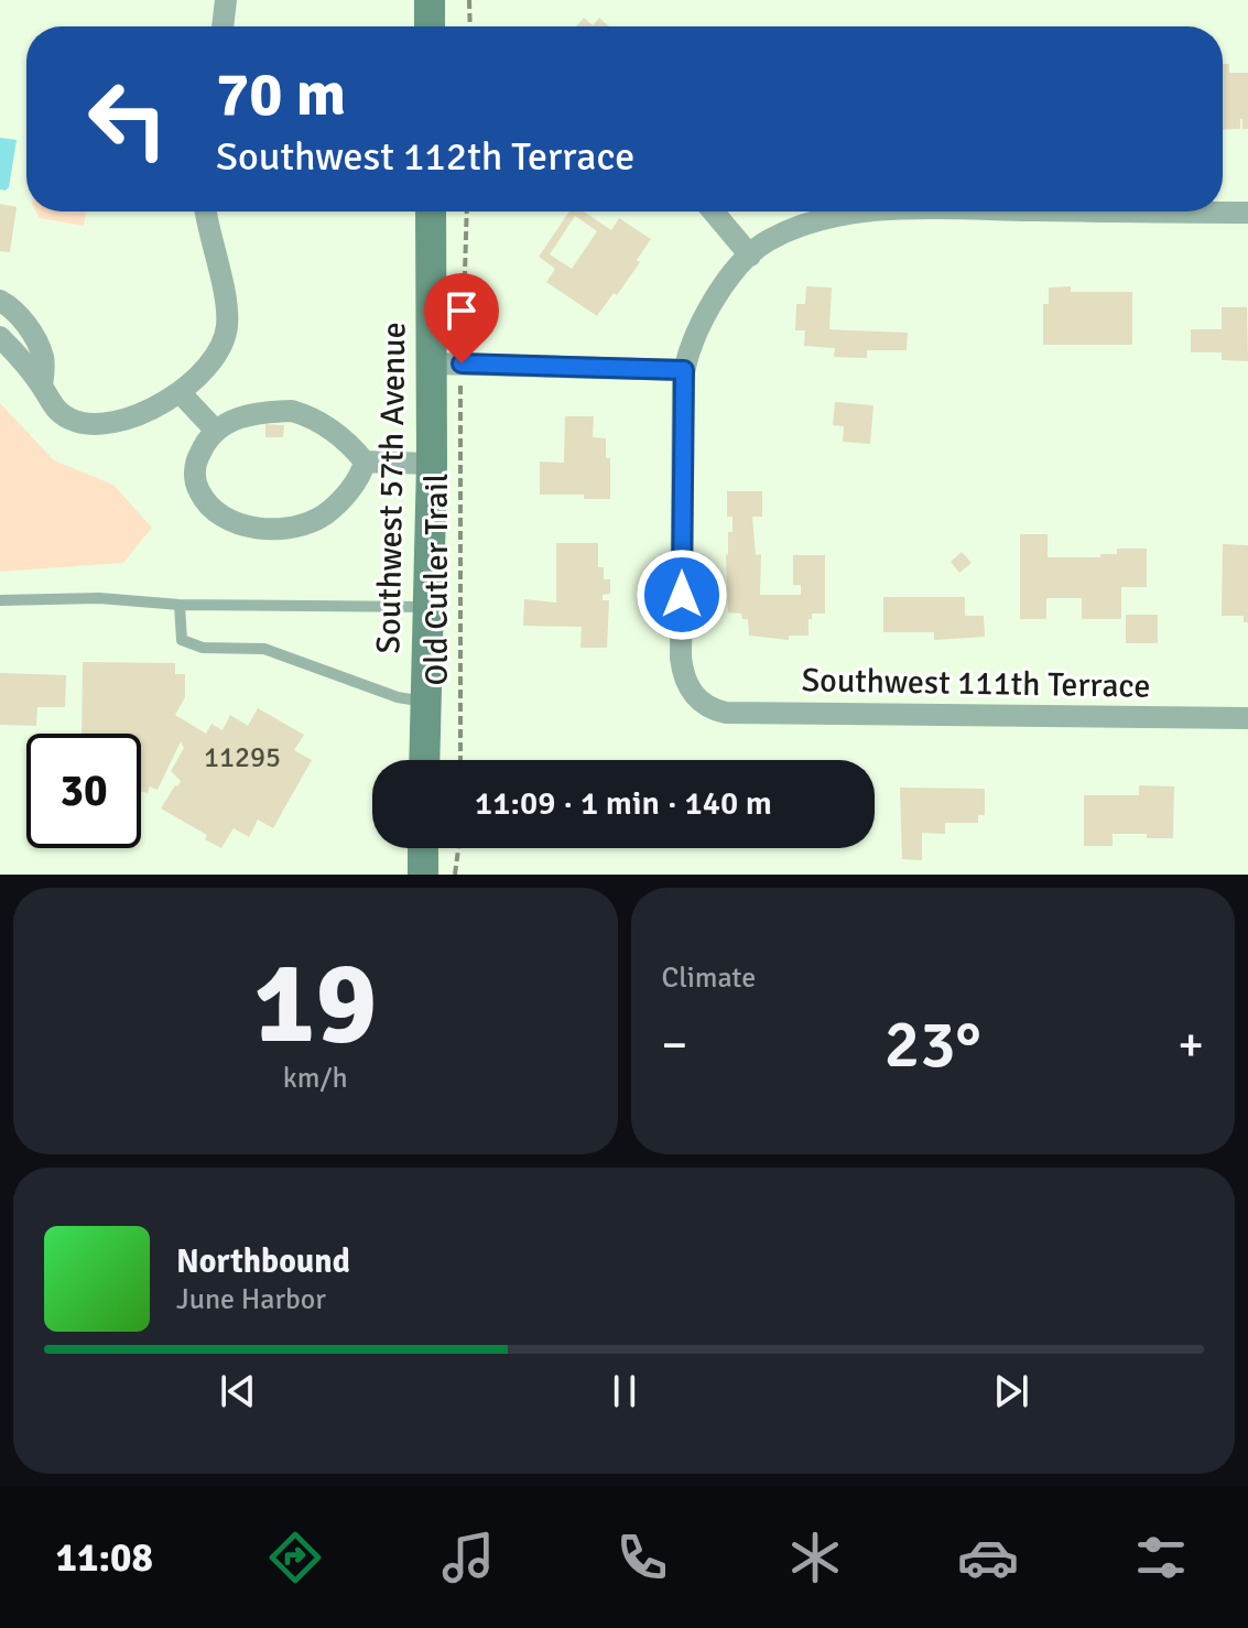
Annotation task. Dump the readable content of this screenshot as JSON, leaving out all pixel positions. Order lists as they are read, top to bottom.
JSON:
{
  "streets": {
    "main road": ["Southwest 57th Avenue"],
    "street": ["Southwest 111th Terrace"],
    "path": ["Old Cutler Trail"]
  },
  "house_numbers": ["11295"],
  "page": {
    "turn": ["70 m", "Southwest 112th Terrace"],
    "limit": "30",
    "trip": "11:09 · 1 min · 140 m",
    "tile": [
      ["19", "km/h"],
      "Climate"
    ],
    "heat": ["−", "23°", "+"],
    "song": ["Northbound", "June Harbor"],
    "tabs": "11:08"
  }
}
